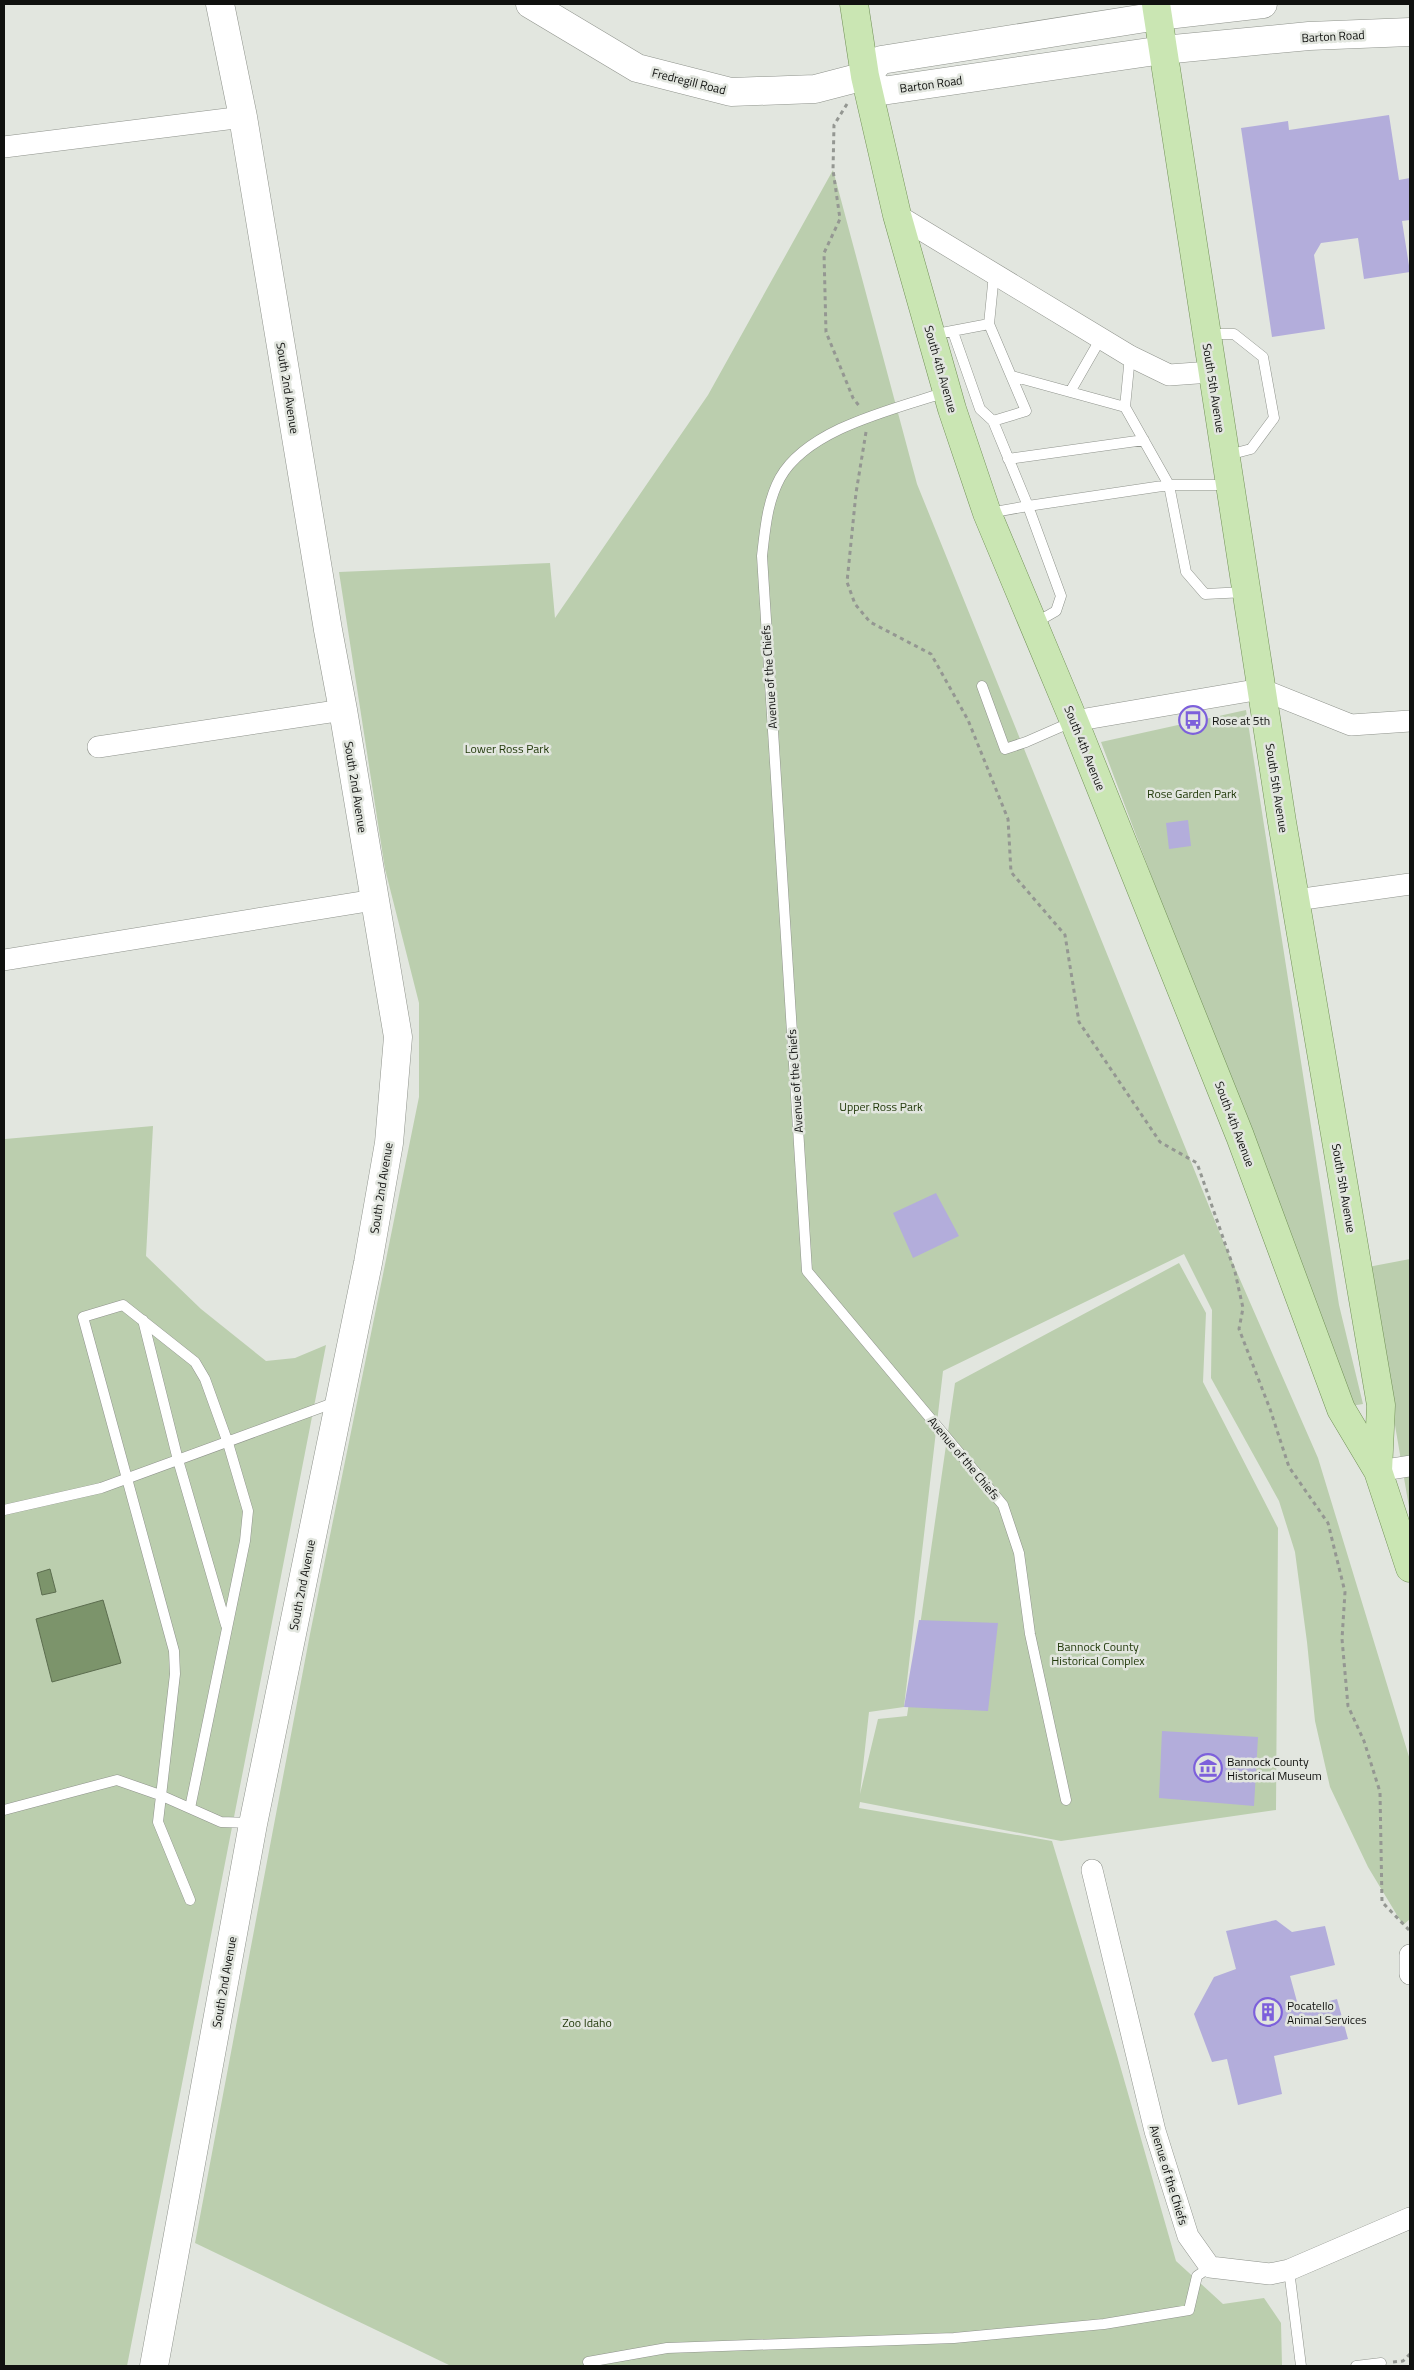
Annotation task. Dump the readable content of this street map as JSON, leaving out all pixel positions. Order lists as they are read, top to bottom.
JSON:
{
  "streets": {
    "main road": ["South 4th Avenue", "South 5th Avenue"],
    "street": [
      "Barton Road",
      "Fredregill Road",
      "South 2nd Avenue",
      "Avenue of the Chiefs"
    ]
  },
  "crossings": [
    ["Barton Road", "Fredregill Road"],
    ["Barton Road", "South 4th Avenue"],
    ["Barton Road", "South 5th Avenue"],
    ["Fredregill Road", "South 4th Avenue"],
    ["South 4th Avenue", "South 5th Avenue"],
    ["South 4th Avenue", "Avenue of the Chiefs"]
  ],
  "parks": [
    "Lower Ross Park",
    "Rose Garden Park",
    "Upper Ross Park",
    "Bannock County Historical Complex",
    "Zoo Idaho"
  ],
  "places": {
    "bus stop": ["Rose at 5th"],
    "museum": ["Bannock County Historical Museum"],
    "building": ["Pocatello Animal Services"]
  }
}
